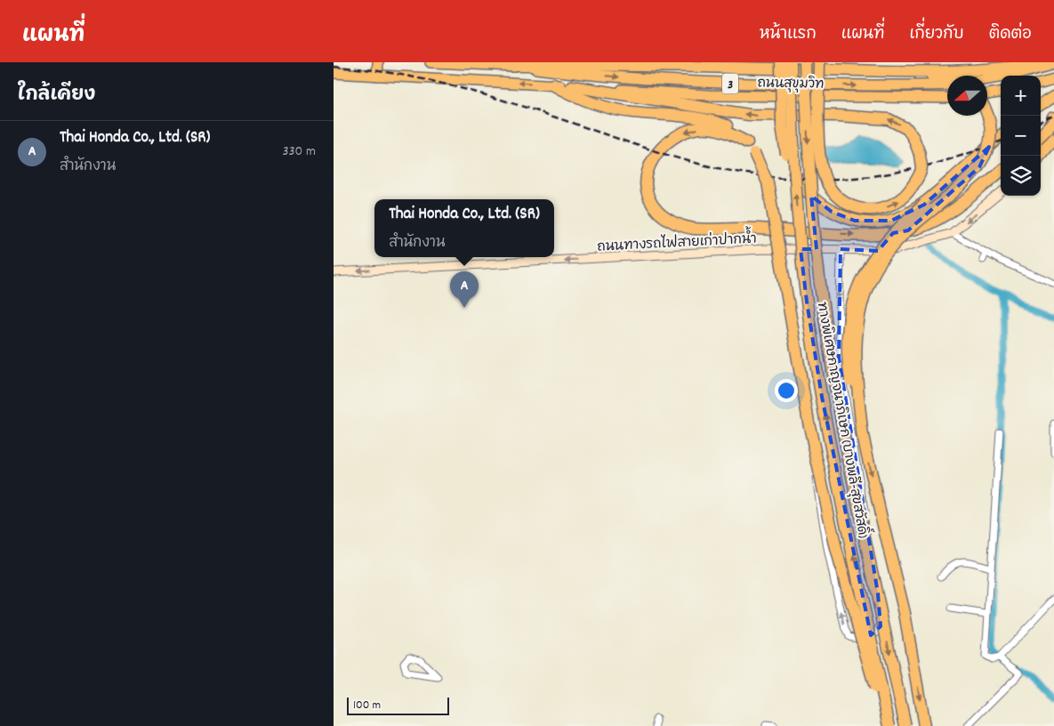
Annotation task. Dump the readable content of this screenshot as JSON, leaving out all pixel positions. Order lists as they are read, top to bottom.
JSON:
{
  "streets": {
    "highway": ["ถนนสุขุมวิท", "3", "ทางพิเศษกาญจนาภิเษก (บางพลี-สุขสวัสดิ์)"],
    "main road": ["ถนนทางรถไฟสายเก่าปากน้ำ"]
  },
  "one_way": ["ถนนทางรถไฟสายเก่าปากน้ำ"],
  "scale_bar": "100 m",
  "north": "left",
  "page": {
    "header": "แผนที่",
    "nav": [
      "หน้าแรก",
      "แผนที่",
      "เกี่ยวกับ",
      "ติดต่อ"
    ],
    "heading": "ใกล้เคียง",
    "map_buttons": ["+", "−"],
    "list": [
      {
        "mark": "A",
        "name": "Thai Honda Co., Ltd. (SR)",
        "note": "สำนักงาน",
        "value": "330 m"
      }
    ],
    "popup": ["Thai Honda Co., Ltd. (SR)", "สำนักงาน"],
    "pins": "A",
    "scale": "100 m"
  }
}
